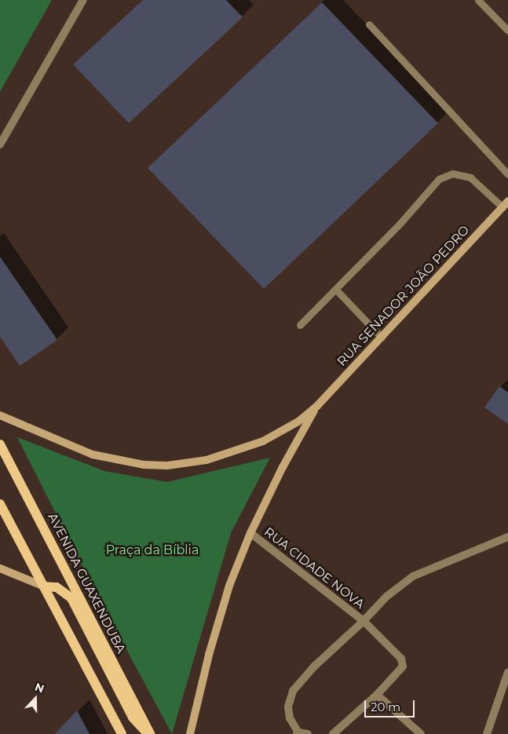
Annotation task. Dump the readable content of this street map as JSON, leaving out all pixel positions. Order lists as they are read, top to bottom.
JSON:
{
  "streets": {
    "main road": ["RUA SENADOR JOÃO PEDRO", "AVENIDA GUAXENDUBA"],
    "street": ["RUA CIDADE NOVA"]
  },
  "crossings": [
    ["RUA SENADOR JOÃO PEDRO", "RUA CIDADE NOVA"]
  ],
  "parks": ["Praça da Bíblia"],
  "scale_bar": "20 m",
  "north": "top"
}
